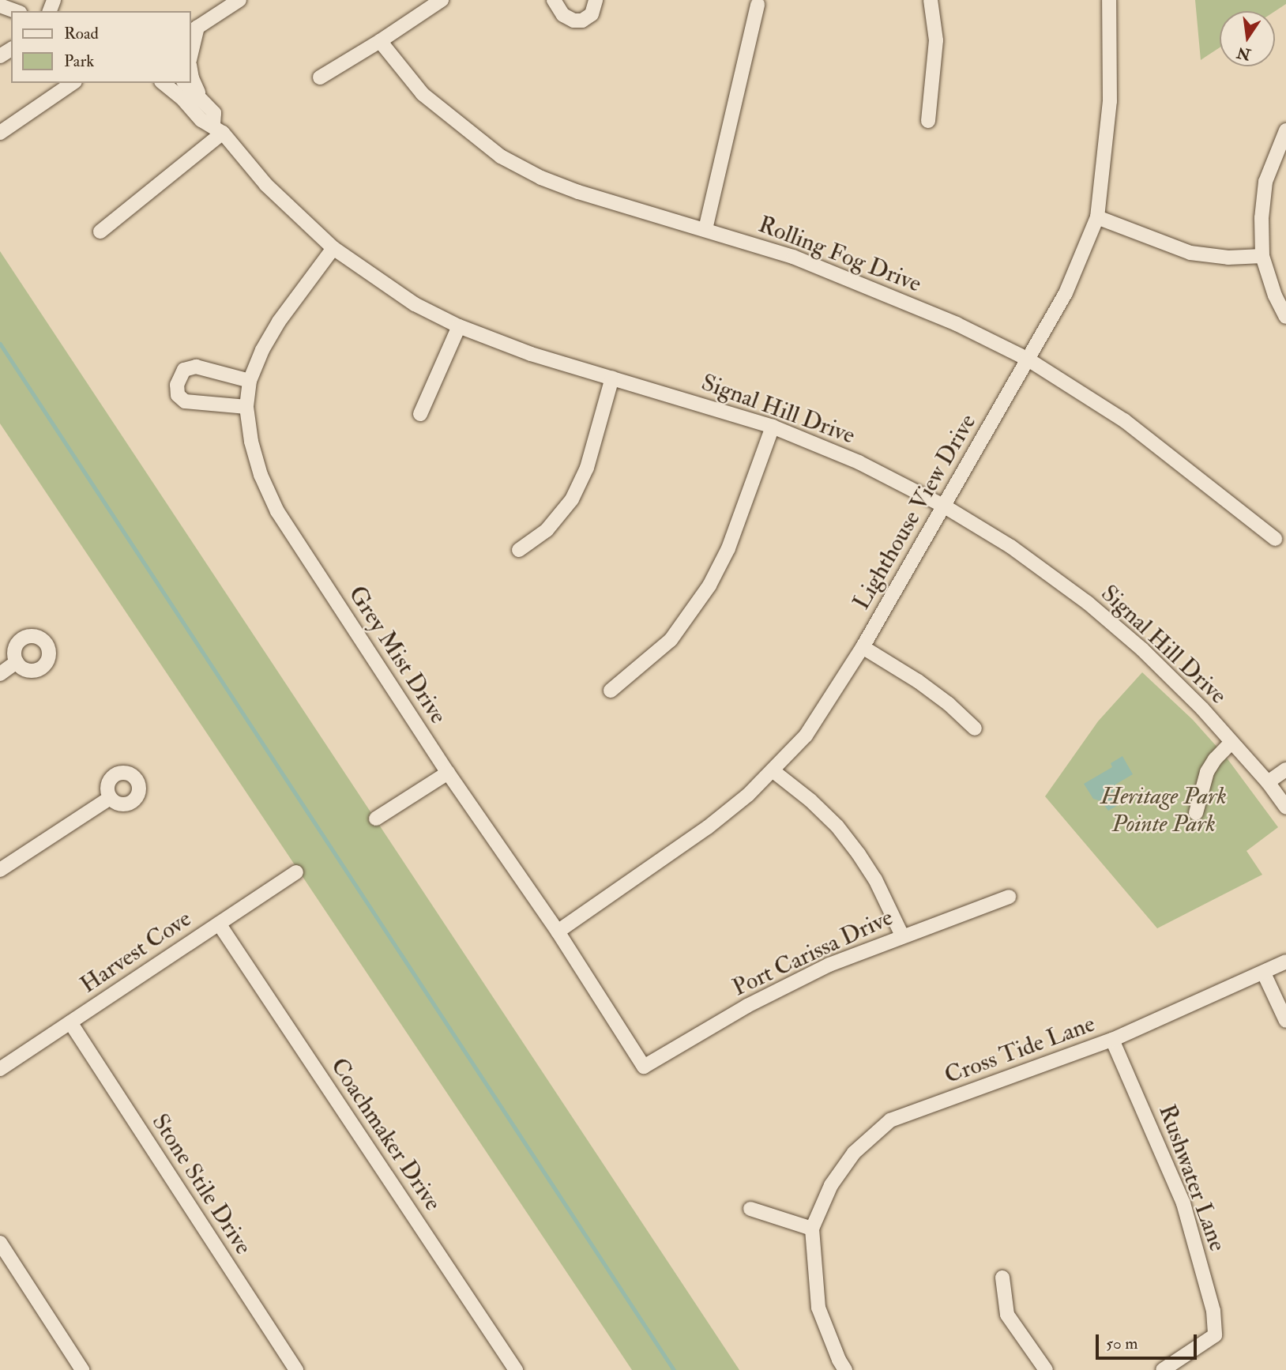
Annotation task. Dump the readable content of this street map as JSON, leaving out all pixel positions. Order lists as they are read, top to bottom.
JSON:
{
  "streets": {
    "street": [
      "Rolling Fog Drive",
      "Signal Hill Drive",
      "Lighthouse View Drive",
      "Grey Mist Drive",
      "Harvest Cove",
      "Port Carissa Drive",
      "Cross Tide Lane",
      "Coachmaker Drive",
      "Rushwater Lane",
      "Stone Stile Drive"
    ]
  },
  "crossings": [
    ["Rolling Fog Drive", "Lighthouse View Drive"],
    ["Signal Hill Drive", "Lighthouse View Drive"],
    ["Signal Hill Drive", "Grey Mist Drive"],
    ["Lighthouse View Drive", "Grey Mist Drive"],
    ["Grey Mist Drive", "Port Carissa Drive"],
    ["Harvest Cove", "Coachmaker Drive"],
    ["Harvest Cove", "Stone Stile Drive"],
    ["Cross Tide Lane", "Rushwater Lane"]
  ],
  "parks": ["Heritage Park Pointe Park"],
  "legend": ["Road", "Park"],
  "scale_bar": "50 m",
  "north": "bottom"
}
